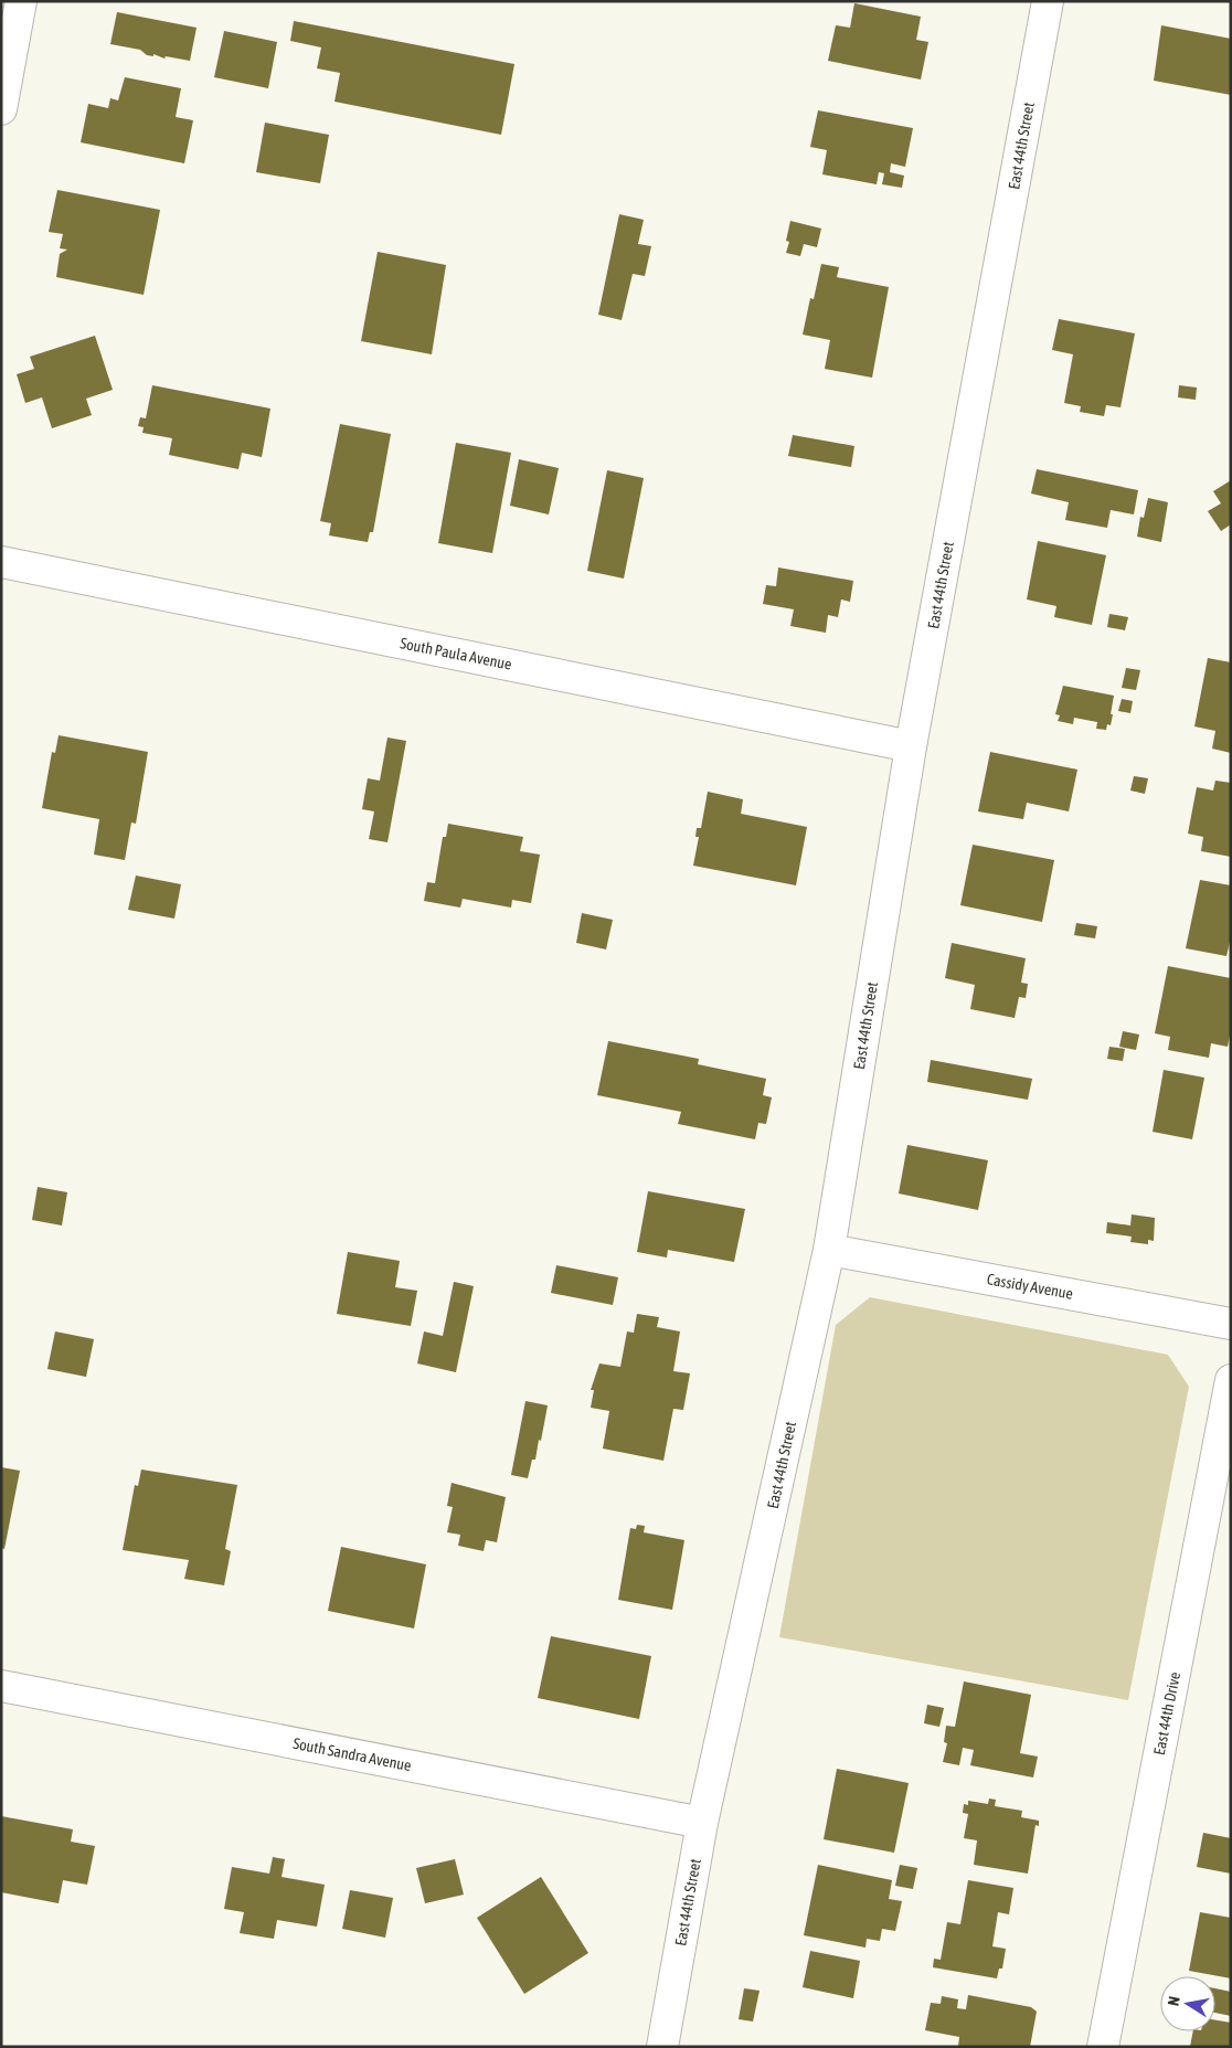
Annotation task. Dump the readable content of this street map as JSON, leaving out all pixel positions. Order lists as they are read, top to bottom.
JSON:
{
  "streets": {
    "street": [
      "East 44th Street",
      "South Paula Avenue",
      "Cassidy Avenue",
      "East 44th Drive",
      "South Sandra Avenue"
    ]
  },
  "crossings": [
    ["East 44th Street", "South Paula Avenue"],
    ["East 44th Street", "Cassidy Avenue"],
    ["East 44th Street", "South Sandra Avenue"]
  ],
  "north": "left"
}
